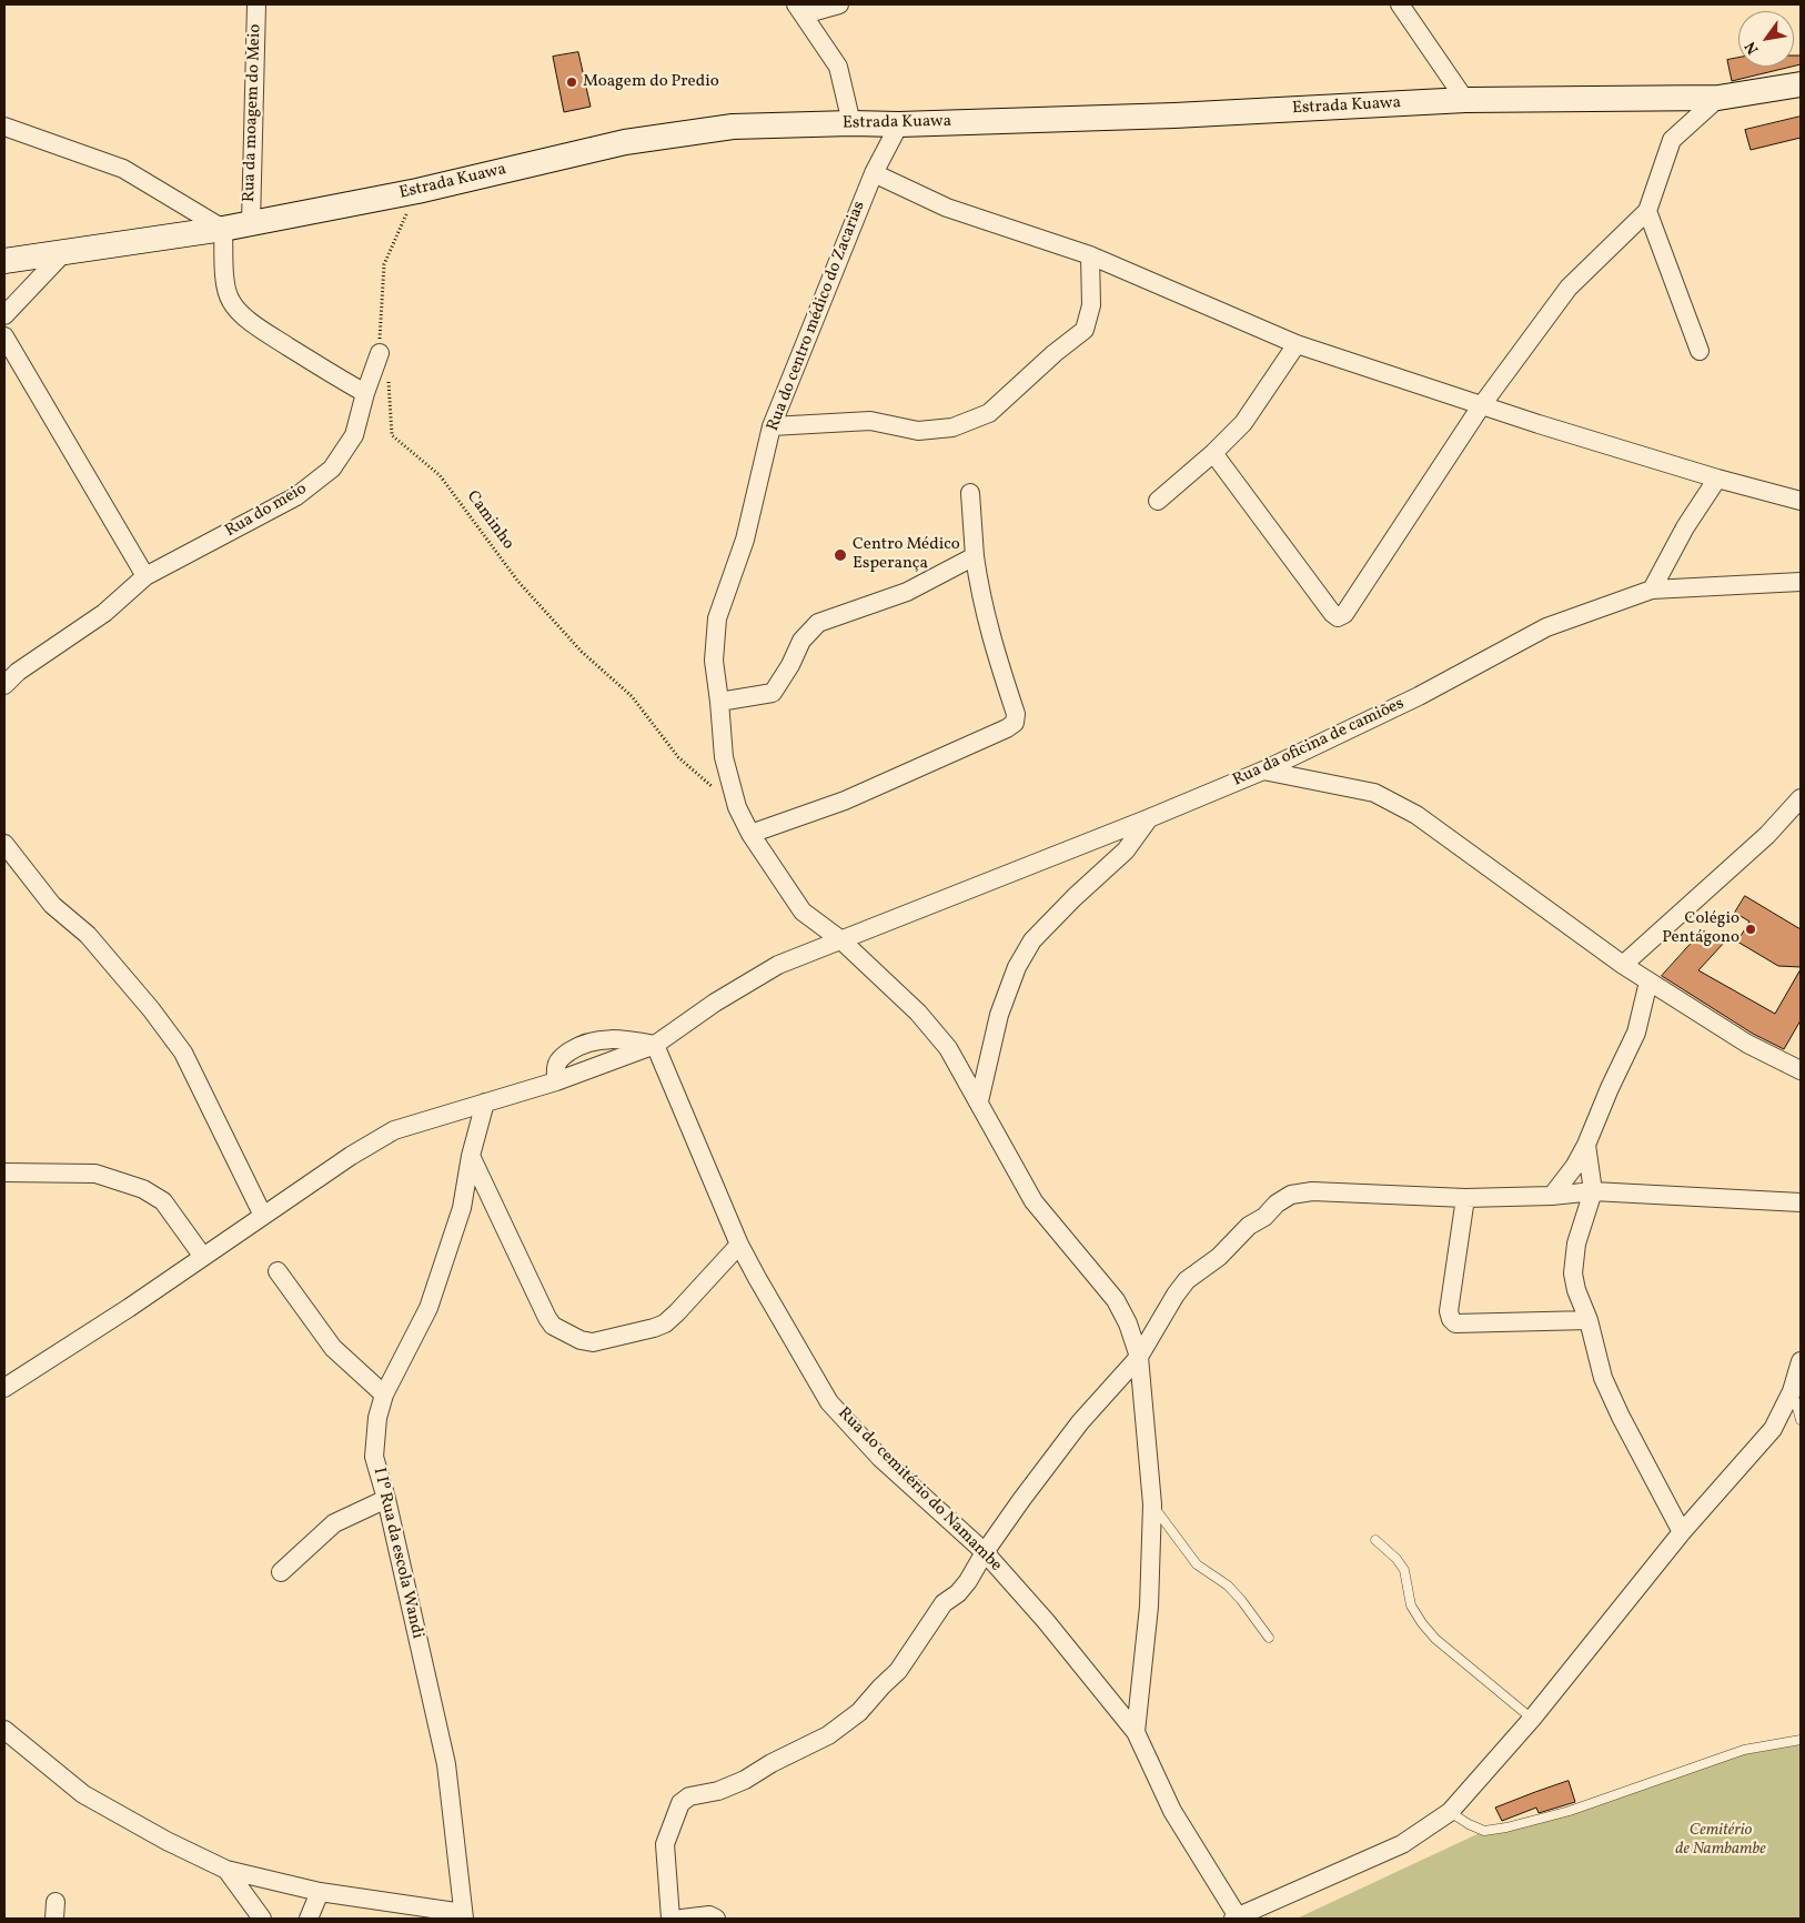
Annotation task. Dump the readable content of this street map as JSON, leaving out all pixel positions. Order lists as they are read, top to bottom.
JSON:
{
  "streets": {
    "street": [
      "Estrada Kuawa",
      "Rua da moagem do Meio",
      "Rua do centro médico do Zacarias",
      "Rua do meio",
      "Rua da oficina de camiões",
      "Rua do cemitério do Namambe",
      "I Iº Rua da escola Wandi"
    ],
    "path": ["Caminho"]
  },
  "crossings": [
    ["Estrada Kuawa", "Rua da moagem do Meio"],
    ["Estrada Kuawa", "Rua do centro médico do Zacarias"],
    ["Estrada Kuawa", "Caminho"],
    ["Rua do centro médico do Zacarias", "Caminho"],
    ["Rua do centro médico do Zacarias", "Rua da oficina de camiões"],
    ["Rua do centro médico do Zacarias", "Rua do cemitério do Namambe"],
    ["Rua do meio", "Caminho"],
    ["Rua da oficina de camiões", "Rua do cemitério do Namambe"],
    ["Rua da oficina de camiões", "I Iº Rua da escola Wandi"]
  ],
  "parks": ["Cemitério de Nambambe"],
  "places": ["Moagem do Predio", "Centro Médico Esperança", "Colégio Pentágono"],
  "north": "bottom left"
}
